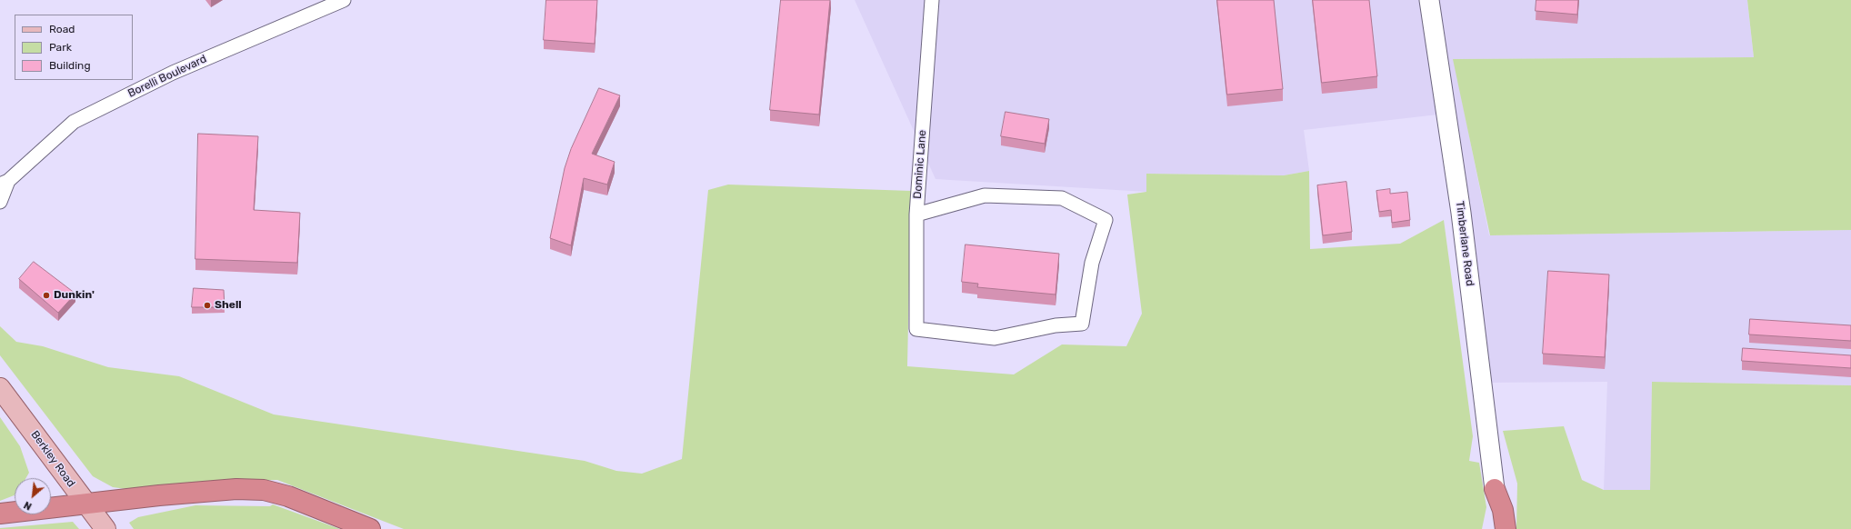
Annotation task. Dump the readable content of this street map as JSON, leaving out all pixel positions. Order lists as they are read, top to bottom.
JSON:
{
  "streets": {
    "main road": ["Berkley Road"],
    "street": ["Borelli Boulevard", "Dominic Lane", "Timberlane Road"]
  },
  "places": ["Dunkin'", "Shell"],
  "legend": ["Road", "Park", "Building"],
  "north": "bottom left"
}
